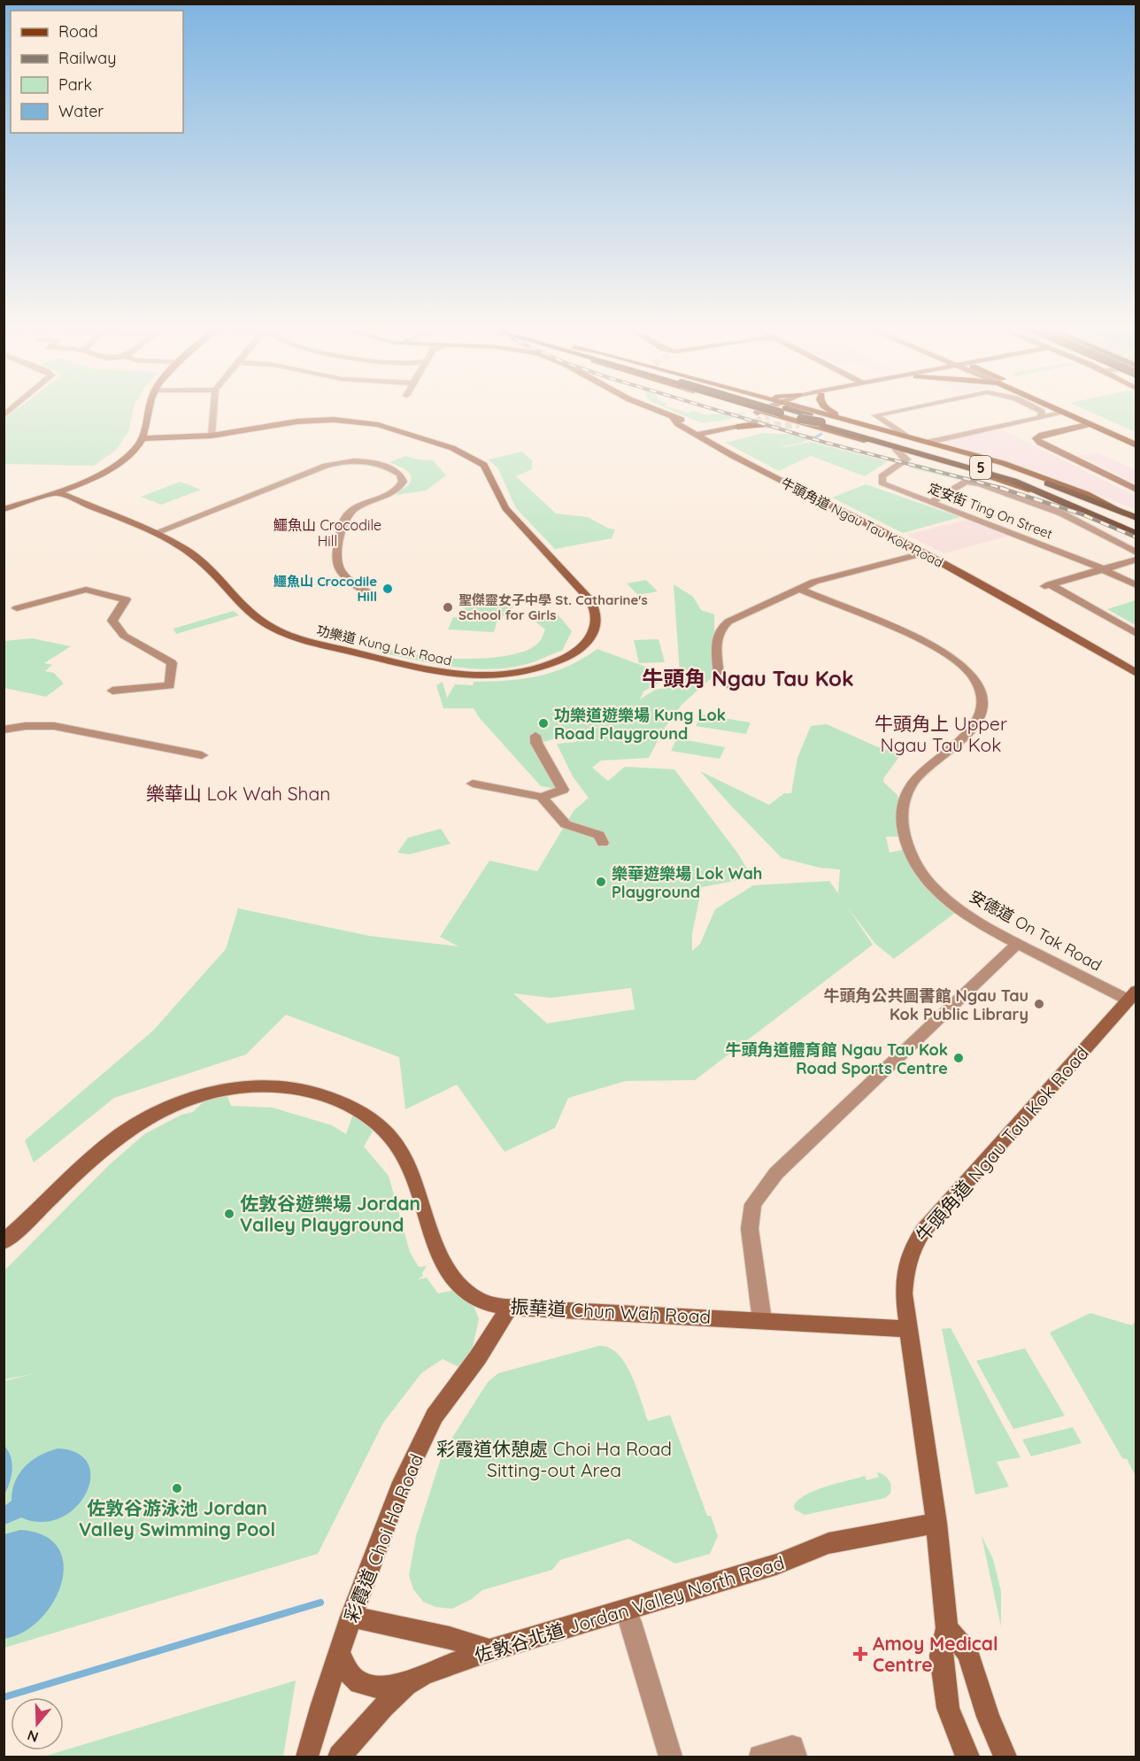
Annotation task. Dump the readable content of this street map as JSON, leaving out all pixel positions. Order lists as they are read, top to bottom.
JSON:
{
  "streets": {
    "highway": ["5"],
    "main road": [
      "牛頭角道 Ngau Tau Kok Road",
      "功樂道 Kung Lok Road",
      "振華道 Chun Wah Road",
      "彩霞道 Choi Ha Road",
      "佐敦谷北道 Jordan Valley North Road"
    ],
    "street": ["定安街 Ting On Street", "安德道 On Tak Road"]
  },
  "crossings": [
    ["牛頭角道 Ngau Tau Kok Road", "安德道 On Tak Road"],
    ["牛頭角道 Ngau Tau Kok Road", "振華道 Chun Wah Road"],
    ["牛頭角道 Ngau Tau Kok Road", "佐敦谷北道 Jordan Valley North Road"],
    ["振華道 Chun Wah Road", "彩霞道 Choi Ha Road"],
    ["彩霞道 Choi Ha Road", "佐敦谷北道 Jordan Valley North Road"]
  ],
  "districts": [
    "鱷魚山 Crocodile Hill",
    "牛頭角 Ngau Tau Kok",
    "牛頭角上 Upper Ngau Tau Kok",
    "樂華山 Lok Wah Shan"
  ],
  "parks": ["彩霞道休憩處 Choi Ha Road Sitting-out Area"],
  "places": {
    "other": [
      "鱷魚山 Crocodile Hill",
      "聖傑靈女子中學 St. Catharine's School for Girls",
      "功樂道遊樂場 Kung Lok Road Playground",
      "樂華遊樂場 Lok Wah Playground",
      "牛頭角公共圖書館 Ngau Tau Kok Public Library",
      "牛頭角道體育館 Ngau Tau Kok Road Sports Centre",
      "佐敦谷遊樂場 Jordan Valley Playground",
      "佐敦谷游泳池 Jordan Valley Swimming Pool"
    ],
    "health": ["Amoy Medical Centre"]
  },
  "legend": [
    "Road",
    "Railway",
    "Park",
    "Water"
  ],
  "north": "bottom"
}
